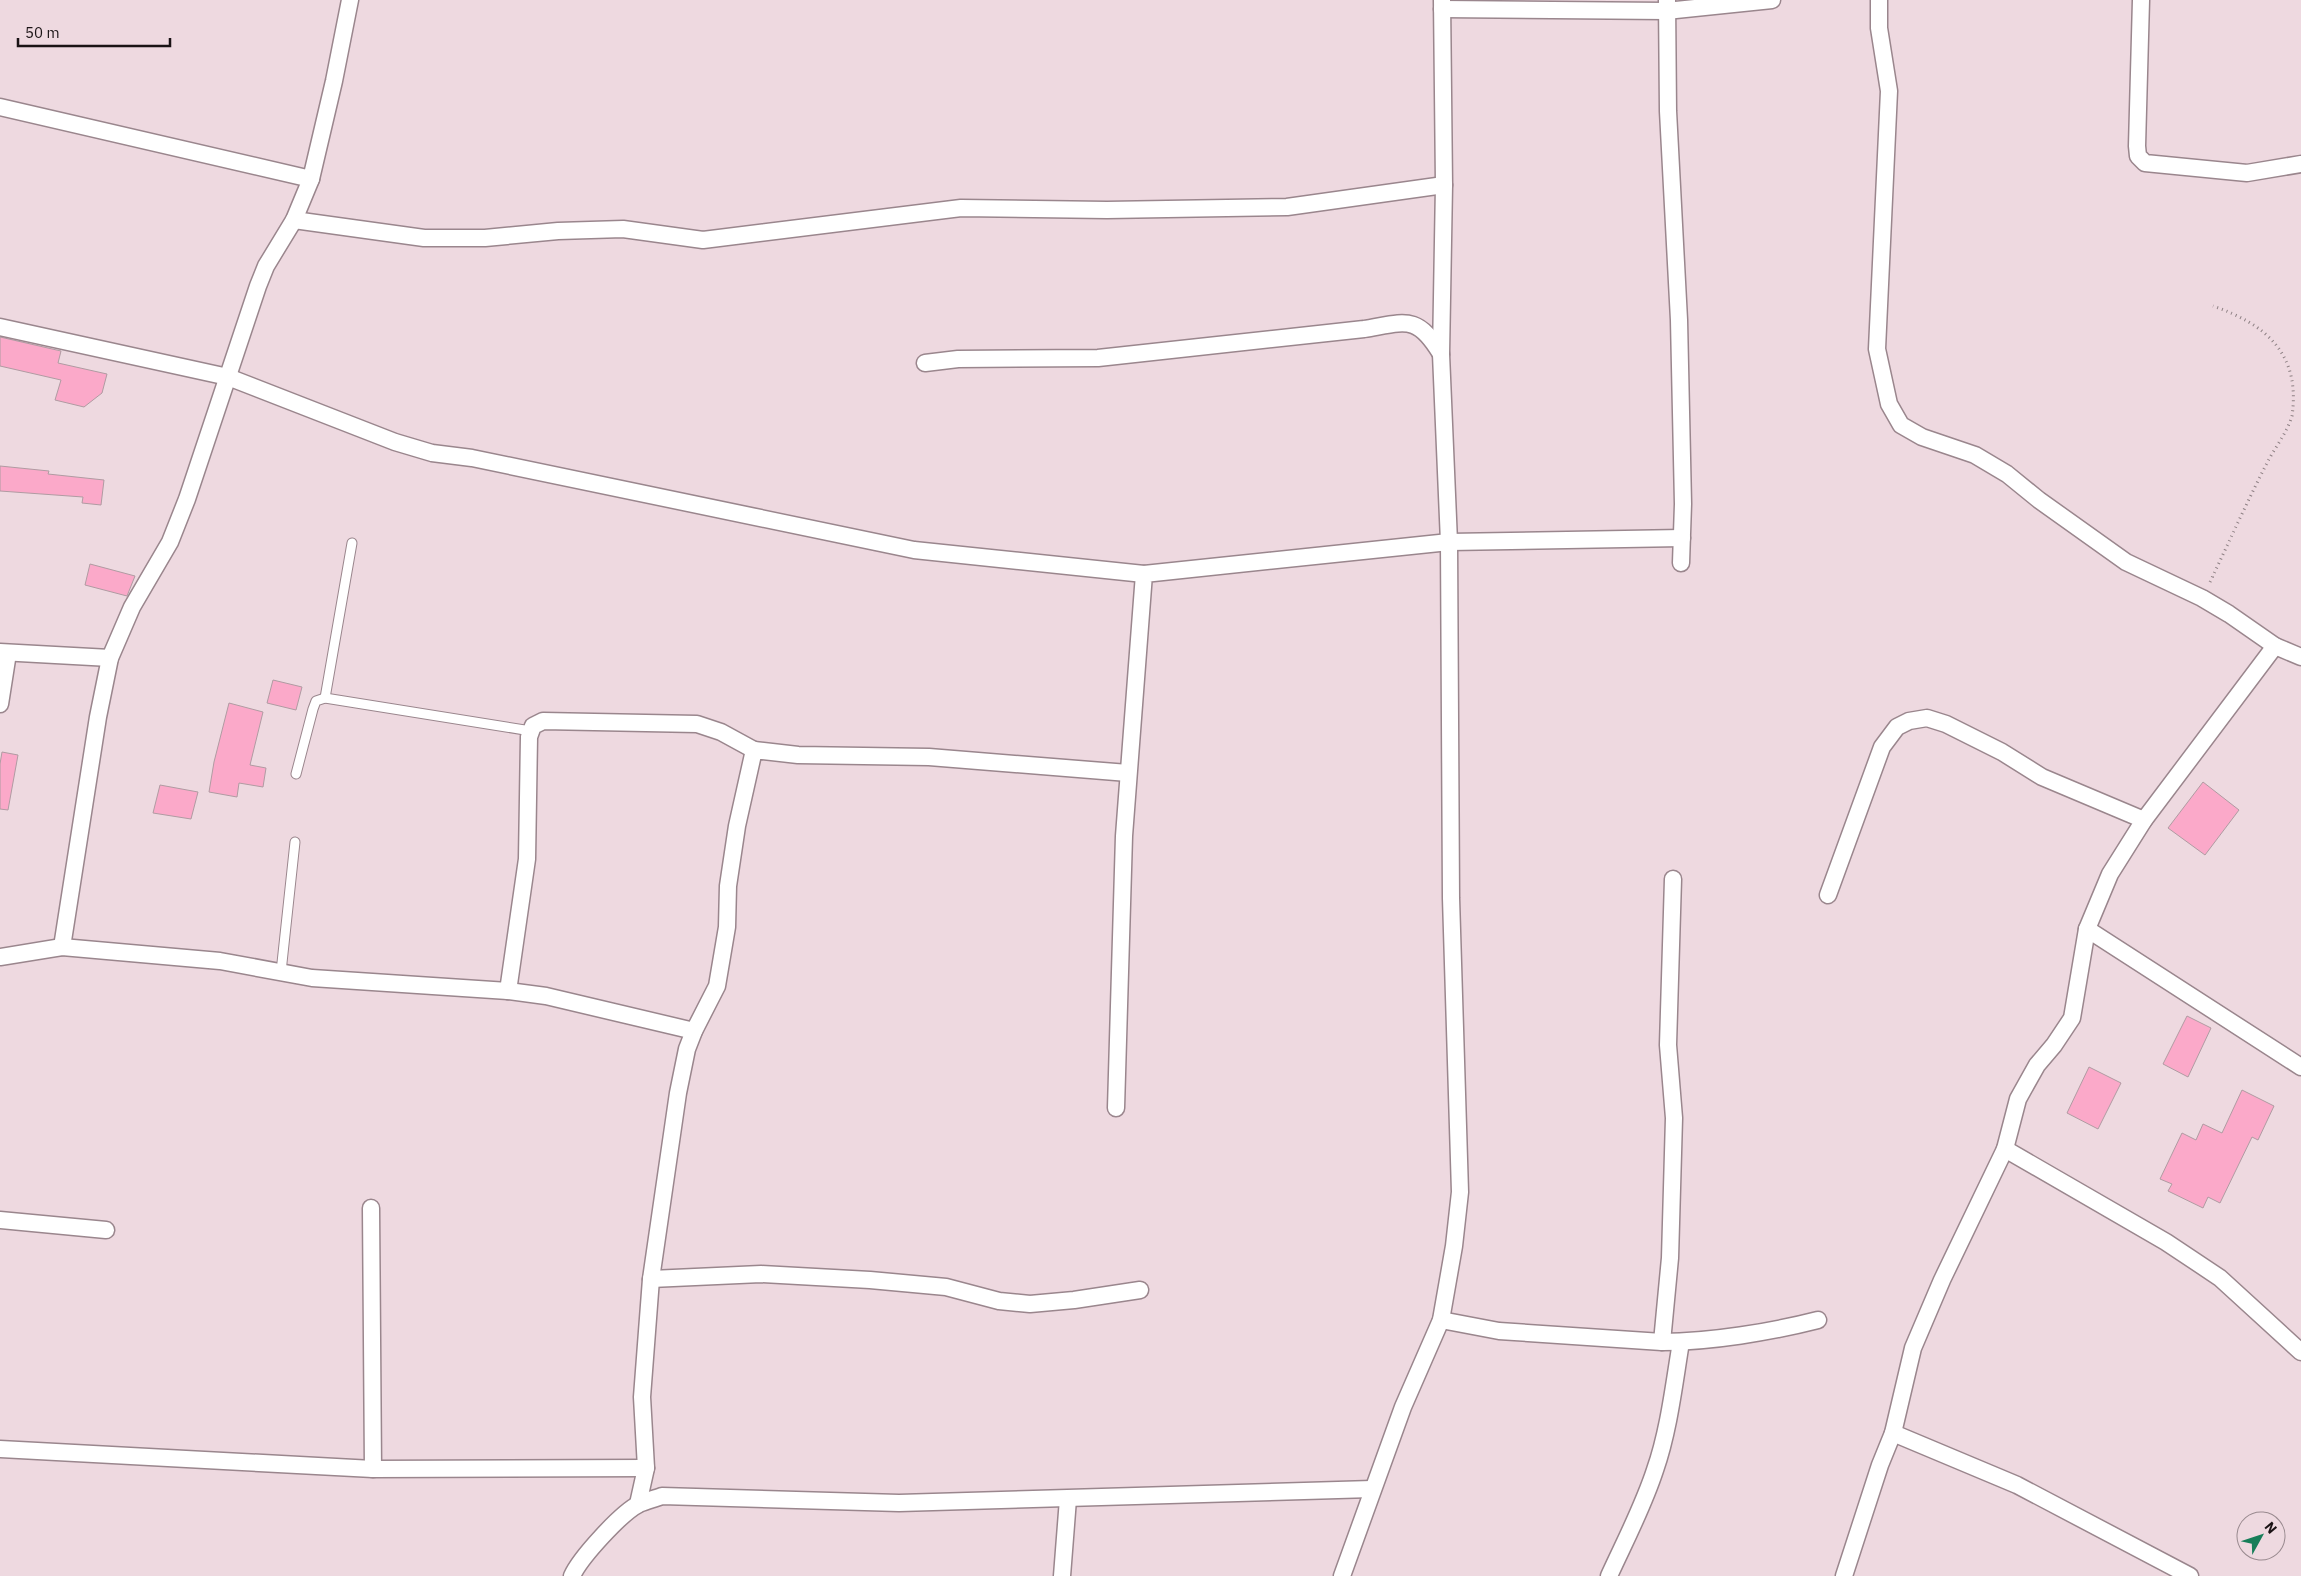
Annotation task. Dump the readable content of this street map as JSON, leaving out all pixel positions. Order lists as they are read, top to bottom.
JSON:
{
  "scale_bar": "50 m",
  "north": "top right"
}
